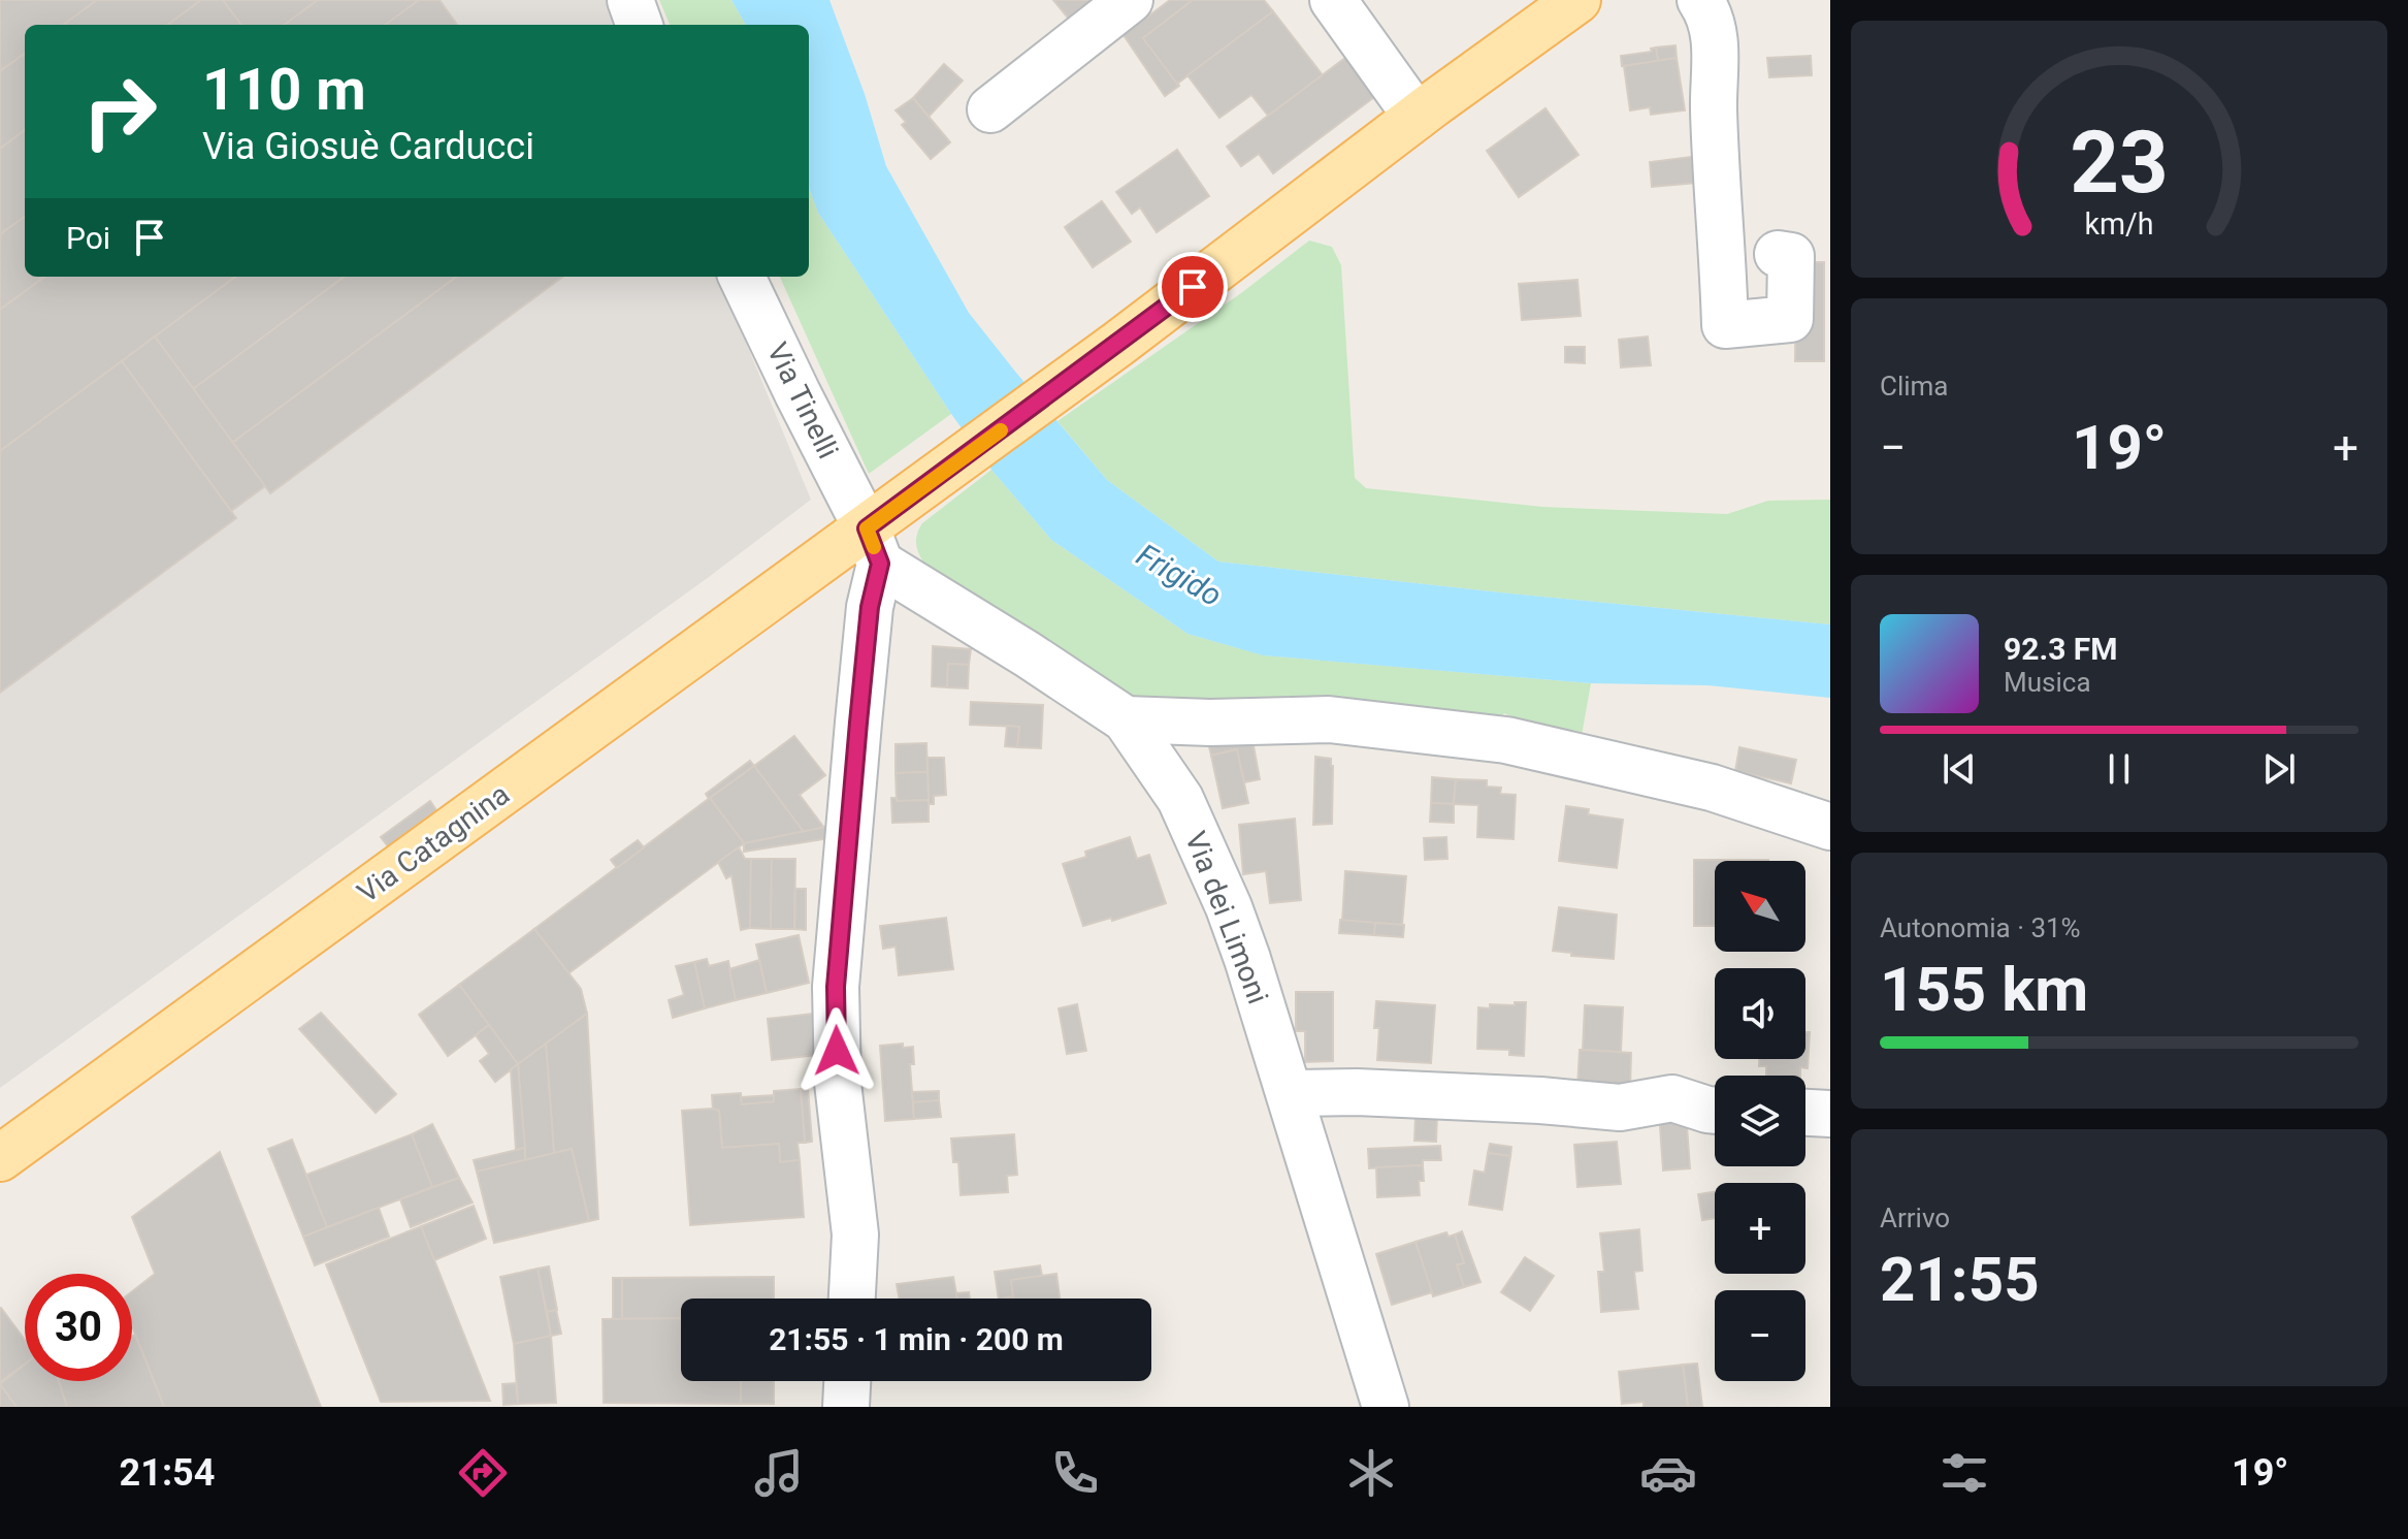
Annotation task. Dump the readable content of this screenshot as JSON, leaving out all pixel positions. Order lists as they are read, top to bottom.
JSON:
{
  "streets": {
    "main road": ["Via Catagnina"],
    "street": ["Via Tinelli", "Via dei Limoni"]
  },
  "crossings": [
    ["Via Tinelli", "Via Catagnina"],
    ["Via Tinelli", "Via dei Limoni"],
    ["Via Catagnina", "Via dei Limoni"]
  ],
  "water": ["Frigido"],
  "north": "top left",
  "page": {
    "turn": ["110 m", "Via Giosuè Carducci"],
    "then": "Poi",
    "tile": [
      "Clima",
      ["Autonomia · 31%", "155 km"],
      ["Arrivo", "21:55"]
    ],
    "heat": ["−", "19°", "+"],
    "song": ["92.3 FM", "Musica"],
    "map_buttons": ["+", "−"],
    "limit": "30",
    "trip": "21:55 · 1 min · 200 m",
    "tabs": ["21:54", "19°"],
    "gauge": ["23", "km/h"]
  }
}
